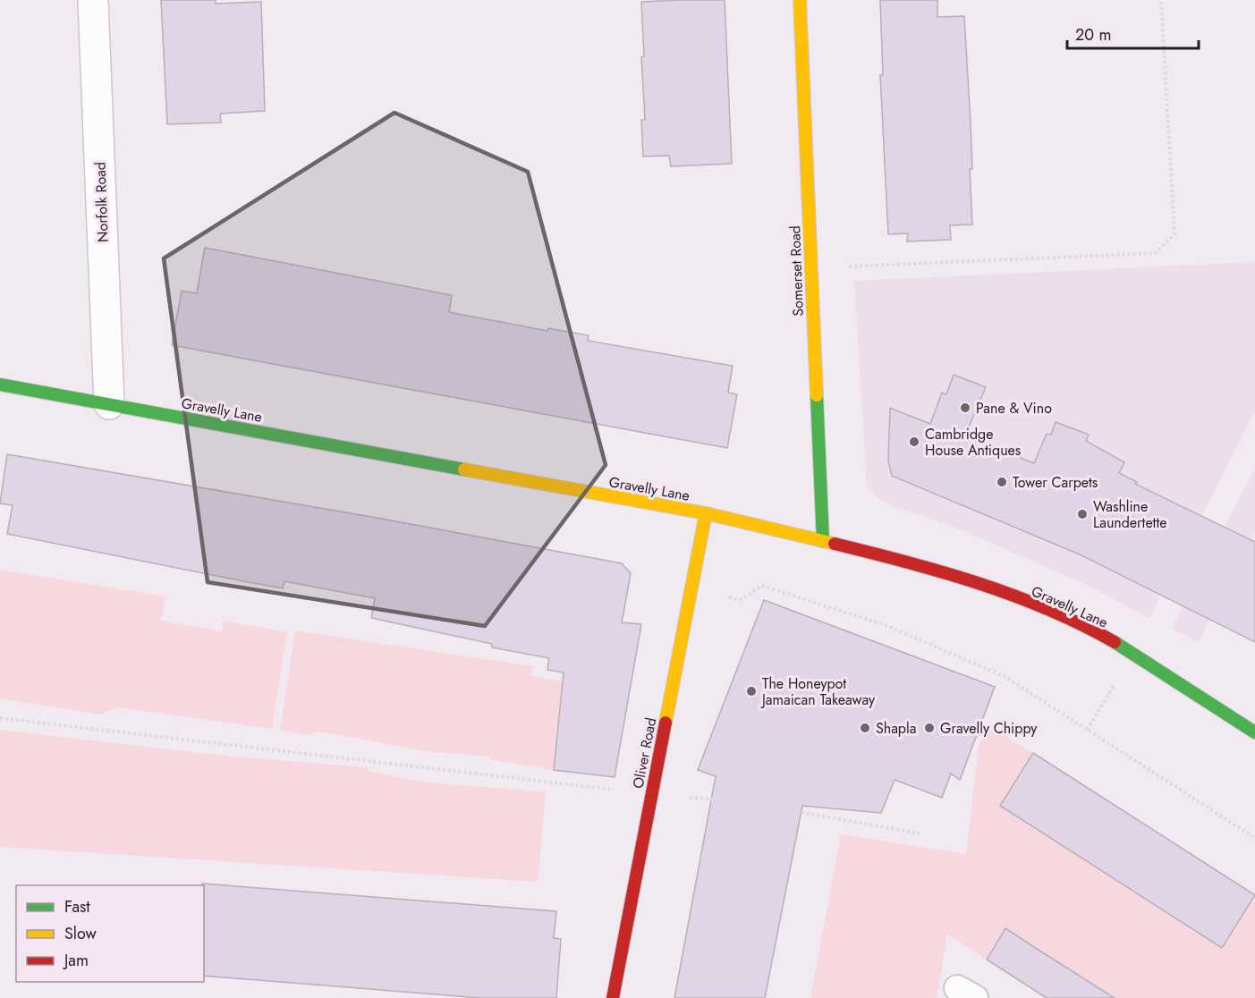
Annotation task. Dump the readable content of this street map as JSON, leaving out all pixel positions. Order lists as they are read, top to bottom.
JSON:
{
  "streets": {
    "main road": ["Somerset Road", "Gravelly Lane", "Oliver Road"],
    "street": ["Norfolk Road"]
  },
  "crossings": [
    ["Norfolk Road", "Gravelly Lane"],
    ["Somerset Road", "Gravelly Lane"],
    ["Gravelly Lane", "Oliver Road"]
  ],
  "places": [
    "Pane & Vino",
    "Cambridge House Antiques",
    "Tower Carpets",
    "Washline Laundertette",
    "The Honeypot Jamaican Takeaway",
    "Shapla",
    "Gravelly Chippy"
  ],
  "legend": ["Fast", "Slow", "Jam"],
  "scale_bar": "20 m"
}
